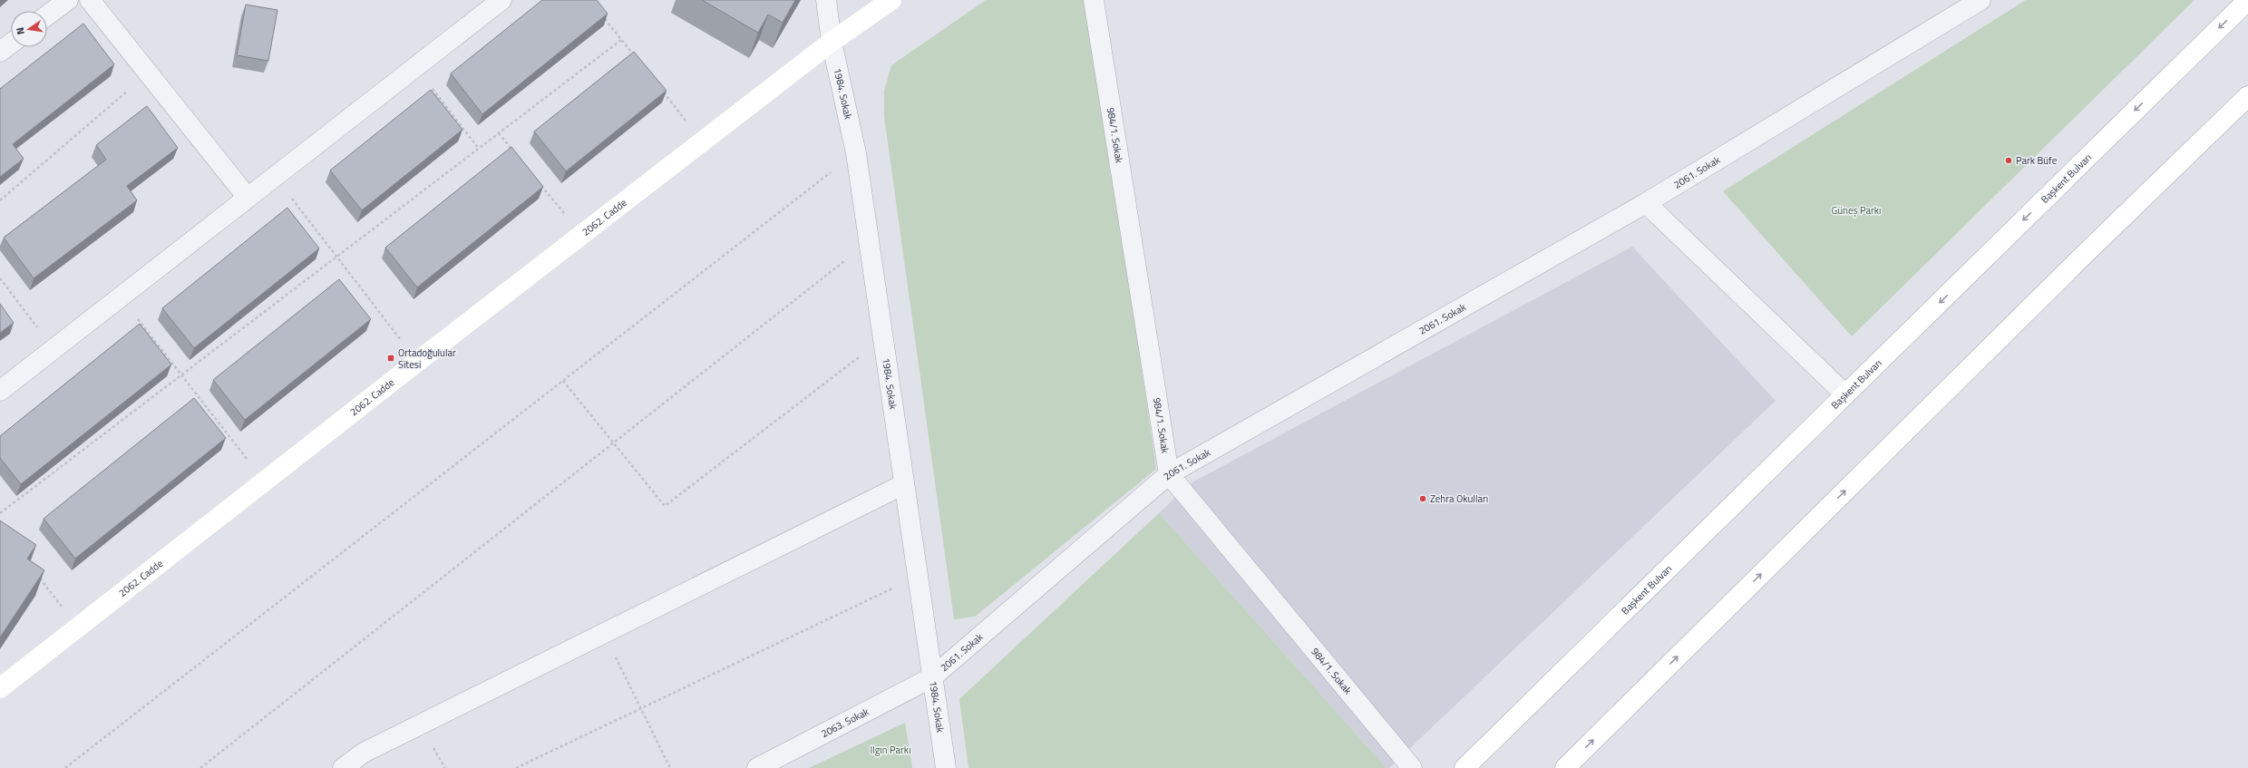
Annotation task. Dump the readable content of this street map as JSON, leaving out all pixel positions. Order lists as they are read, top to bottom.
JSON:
{
  "streets": {
    "main road": ["Başkent Bulvarı", "2062. Cadde"],
    "street": [
      "1984. Sokak",
      "984/1. Sokak",
      "2061. Sokak",
      "2063. Sokak"
    ]
  },
  "crossings": [
    ["1984. Sokak", "2061. Sokak"],
    ["1984. Sokak", "2062. Cadde"],
    ["1984. Sokak", "2063. Sokak"],
    ["984/1. Sokak", "2061. Sokak"],
    ["2061. Sokak", "2063. Sokak"]
  ],
  "parks": ["Güneş Parkı", "Ilgın Parkı"],
  "places": {
    "other": ["Park Büfe", "Zehra Okulları"],
    "transit": ["Ortadoğulular Sitesi"]
  },
  "north": "left"
}
